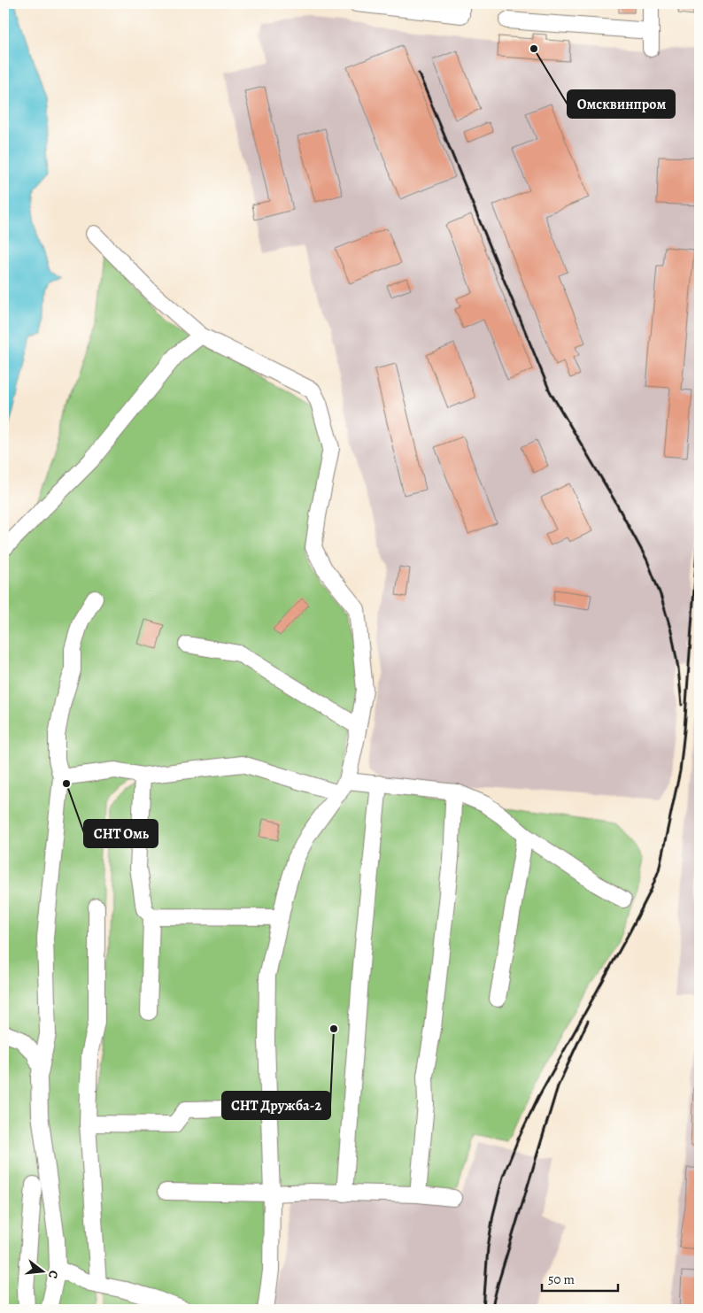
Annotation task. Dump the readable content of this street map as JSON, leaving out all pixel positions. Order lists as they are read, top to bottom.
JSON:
{
  "places": ["Омсквинпром", "СНТ Омь", "СНТ Дружба-2"],
  "scale_bar": "50 m",
  "north": "right"
}
